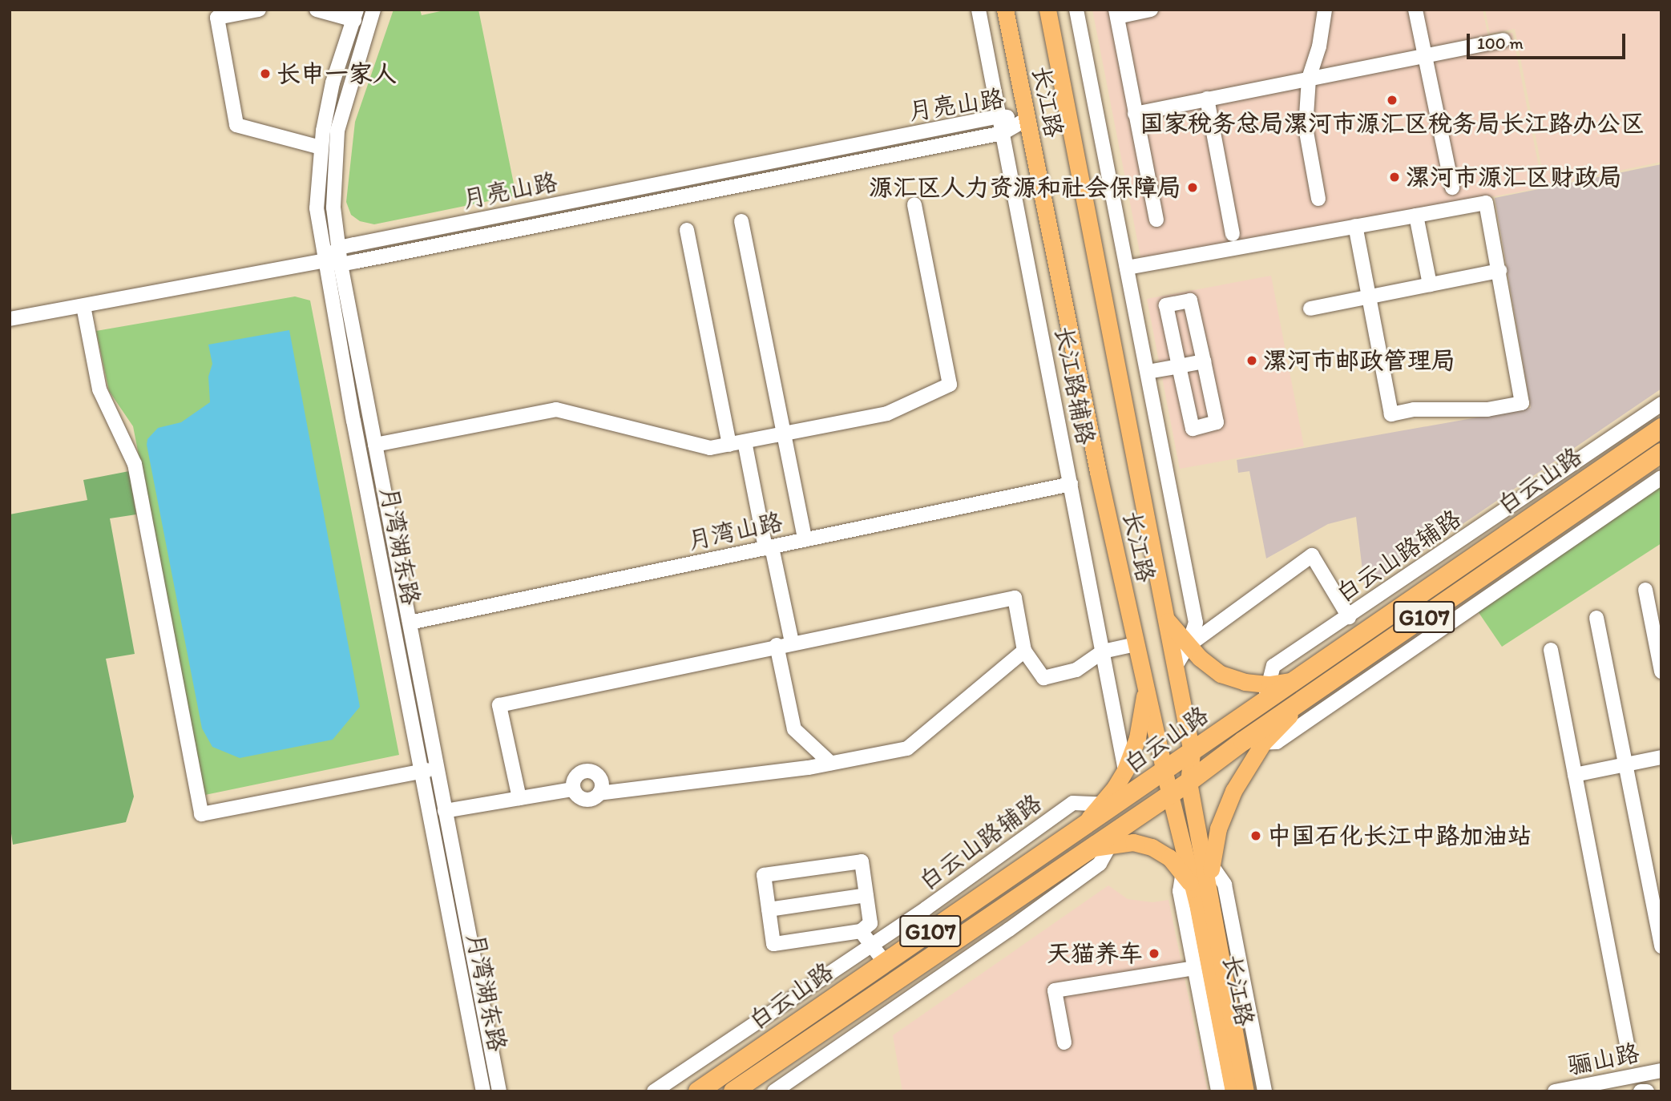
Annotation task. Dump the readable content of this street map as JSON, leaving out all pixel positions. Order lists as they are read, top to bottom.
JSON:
{
  "streets": {
    "highway": ["白云山路", "G107"],
    "main road": ["长江路"],
    "street": [
      "月亮山路",
      "长江路辅路",
      "月湾山路",
      "月湾湖东路",
      "白云山路辅路",
      "骊山路"
    ]
  },
  "crossings": [
    ["长江路", "月亮山路"],
    ["长江路", "白云山路"],
    ["月亮山路", "长江路辅路"],
    ["月亮山路", "月湾湖东路"],
    ["长江路辅路", "月湾山路"],
    ["白云山路", "白云山路辅路"],
    ["月湾山路", "月湾湖东路"]
  ],
  "places": [
    "长申一家人",
    "国家税务总局漯河市源汇区税务局长江路办公区",
    "漯河市源汇区财政局",
    "源汇区人力资源和社会保障局",
    "漯河市邮政管理局",
    "中国石化长江中路加油站",
    "天猫养车"
  ],
  "scale_bar": "100 m"
}
